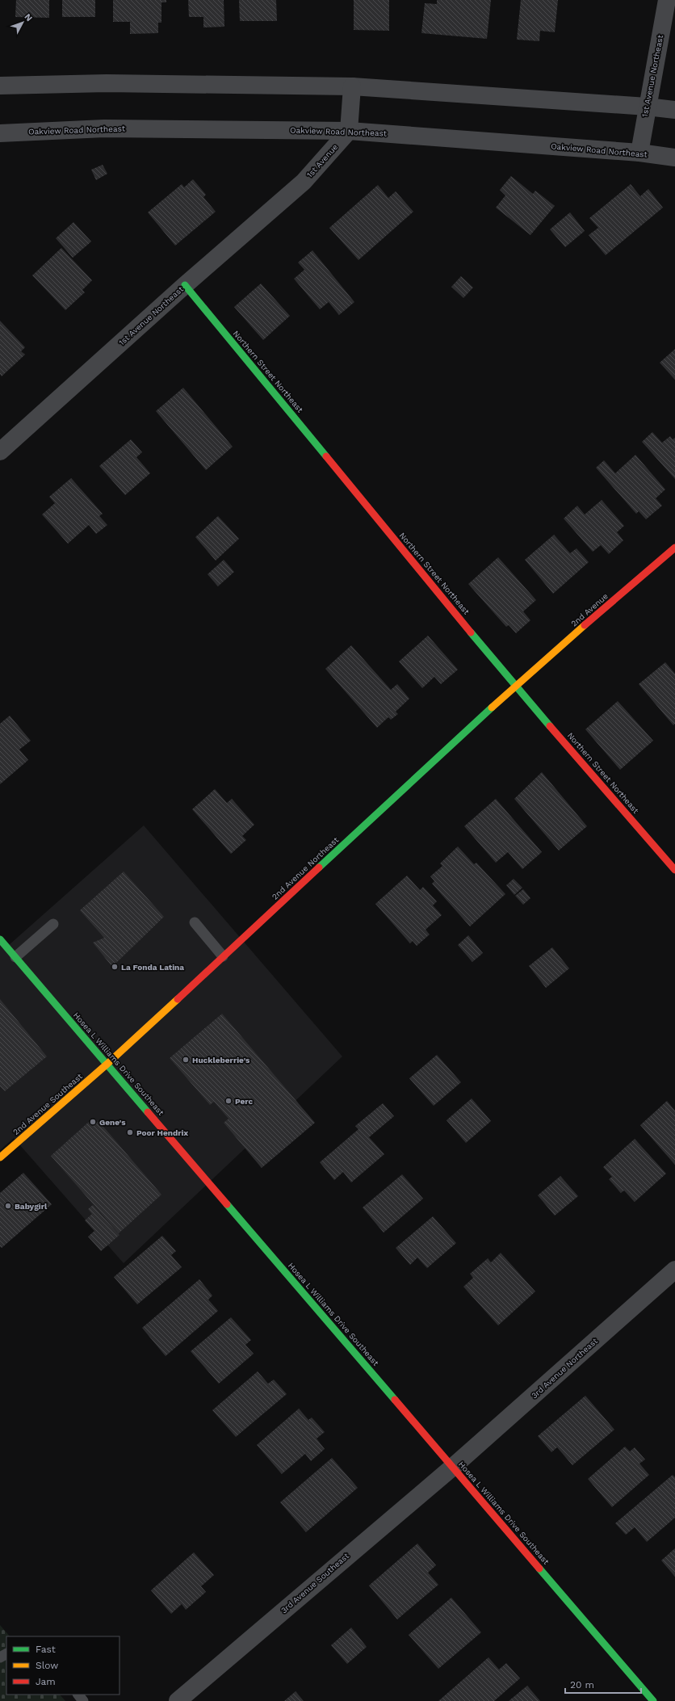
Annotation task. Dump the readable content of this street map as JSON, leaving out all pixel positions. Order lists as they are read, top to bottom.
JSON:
{
  "streets": {
    "street": [
      "1st Avenue Northeast",
      "Oakview Road Northeast",
      "1st Avenue",
      "Northern Street Northeast",
      "2nd Avenue",
      "2nd Avenue Northeast",
      "Hosea L Williams Drive Southeast",
      "2nd Avenue Southeast",
      "3rd Avenue Northeast",
      "3rd Avenue Southeast"
    ]
  },
  "crossings": [
    ["1st Avenue Northeast", "Oakview Road Northeast"],
    ["1st Avenue Northeast", "1st Avenue"],
    ["1st Avenue Northeast", "Northern Street Northeast"],
    ["Oakview Road Northeast", "1st Avenue"],
    ["Northern Street Northeast", "2nd Avenue"],
    ["Northern Street Northeast", "2nd Avenue Northeast"],
    ["2nd Avenue", "2nd Avenue Northeast"],
    ["2nd Avenue Northeast", "Hosea L Williams Drive Southeast"],
    ["2nd Avenue Northeast", "2nd Avenue Southeast"],
    ["Hosea L Williams Drive Southeast", "2nd Avenue Southeast"],
    ["Hosea L Williams Drive Southeast", "3rd Avenue Northeast"],
    ["Hosea L Williams Drive Southeast", "3rd Avenue Southeast"],
    ["3rd Avenue Northeast", "3rd Avenue Southeast"]
  ],
  "places": [
    "La Fonda Latina",
    "Huckleberrie's",
    "Perc",
    "Gene's",
    "Poor Hendrix",
    "Babygirl"
  ],
  "legend": ["Fast", "Slow", "Jam"],
  "scale_bar": "20 m",
  "north": "top right"
}
